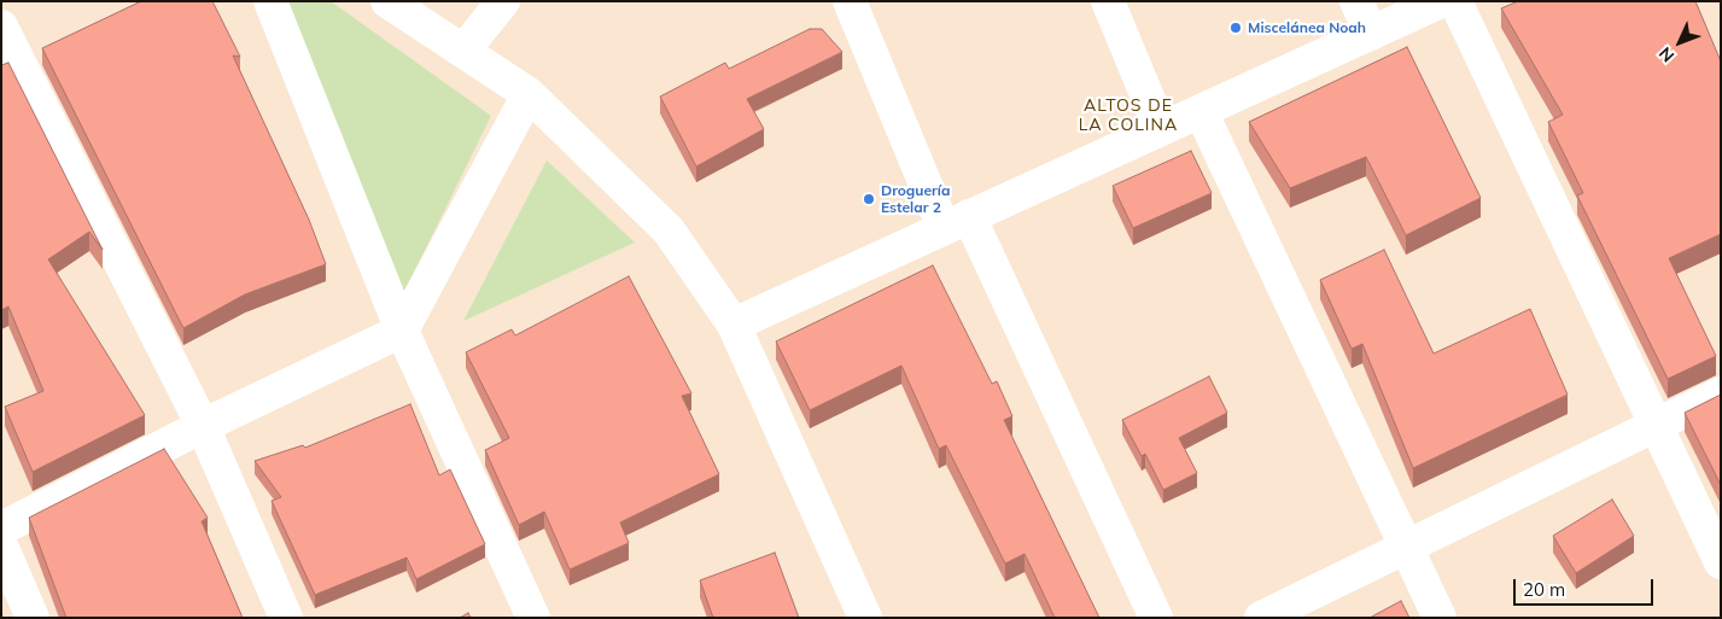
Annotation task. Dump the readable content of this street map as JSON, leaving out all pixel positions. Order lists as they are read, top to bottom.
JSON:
{
  "districts": ["ALTOS DE LA COLINA"],
  "places": ["Miscelánea Noah", "Droguería Estelar 2"],
  "scale_bar": "20 m",
  "north": "bottom left"
}
